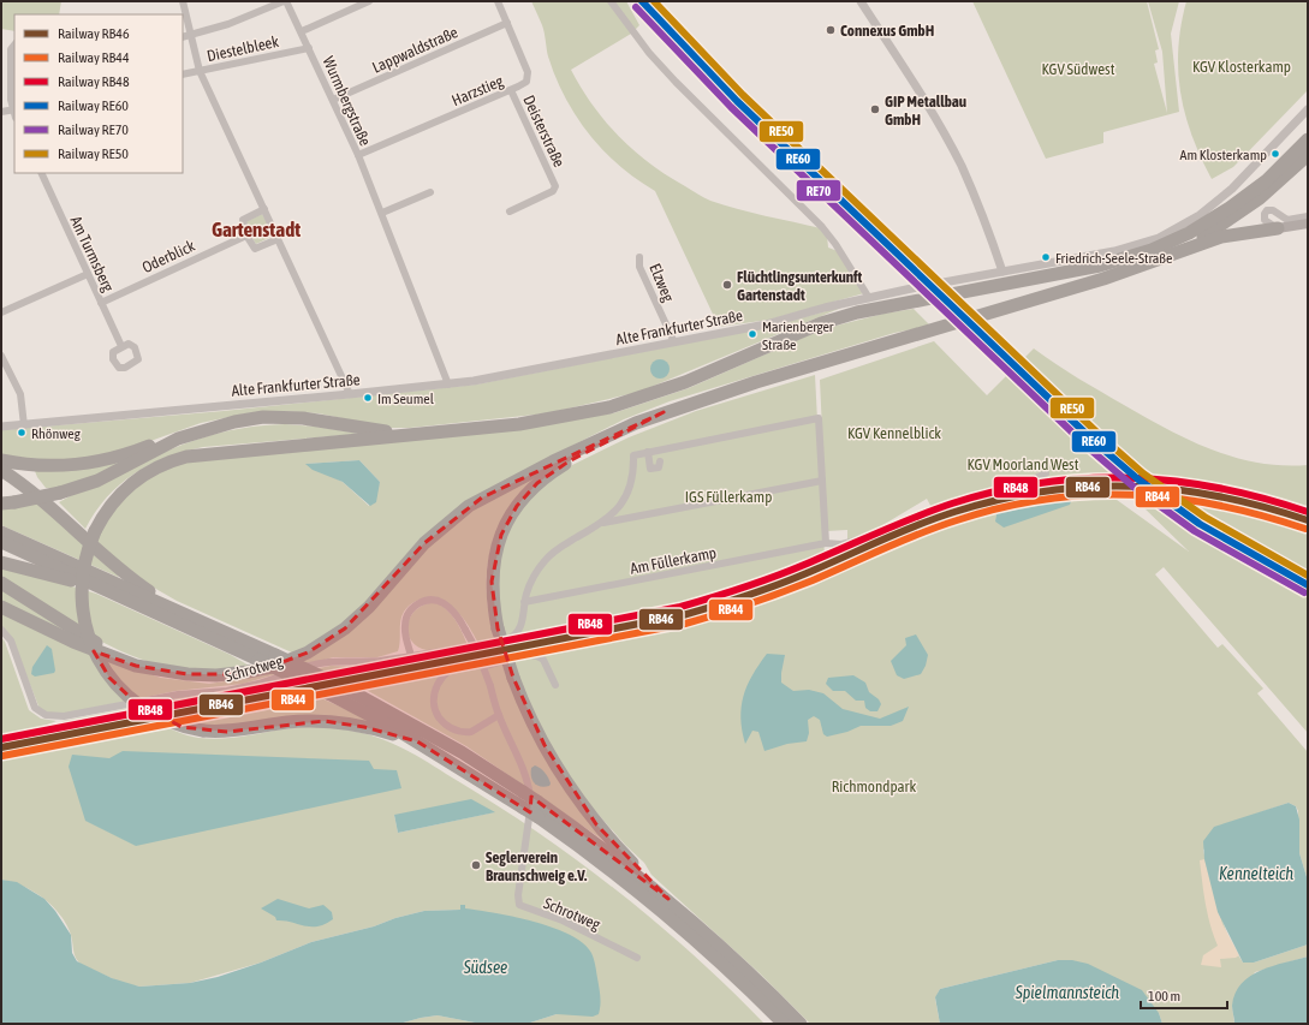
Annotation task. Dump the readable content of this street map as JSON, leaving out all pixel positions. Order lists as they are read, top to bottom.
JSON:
{
  "streets": {
    "street": [
      "Diestelbleek",
      "Lappwaldstraße",
      "Harzstieg",
      "Wurmbergstraße",
      "Deisterstraße",
      "Am Turmsberg",
      "Oderblick",
      "Elzweg",
      "Alte Frankfurter Straße",
      "Am Füllerkamp",
      "Schrotweg"
    ]
  },
  "crossings": [
    ["Diestelbleek", "Wurmbergstraße"],
    ["Lappwaldstraße", "Harzstieg"],
    ["Lappwaldstraße", "Wurmbergstraße"],
    ["Harzstieg", "Wurmbergstraße"],
    ["Harzstieg", "Deisterstraße"],
    ["Wurmbergstraße", "Alte Frankfurter Straße"],
    ["Am Turmsberg", "Oderblick"],
    ["Elzweg", "Alte Frankfurter Straße"]
  ],
  "districts": ["Gartenstadt"],
  "water": ["Kennelteich", "Südsee", "Spielmannsteich"],
  "parks": [
    "KGV Klosterkamp",
    "KGV Südwest",
    "KGV Kennelblick",
    "KGV Moorland West",
    "IGS Füllerkamp",
    "Richmondpark"
  ],
  "places": [
    "Connexus GmbH",
    "GIP Metallbau GmbH",
    "Am Klosterkamp",
    "Friedrich-Seele-Straße",
    "Flüchtlingsunterkunft Gartenstadt",
    "Marienberger Straße",
    "Im Seumel",
    "Rhönweg",
    "Seglerverein Braunschweig e.V."
  ],
  "lines": [
    "rail line RE60",
    "rail line RE50",
    "rail line RE70",
    "rail line RB48",
    "rail line RB46",
    "rail line RB44"
  ],
  "legend": [
    "Railway RB46",
    "Railway RB44",
    "Railway RB48",
    "Railway RE60",
    "Railway RE70",
    "Railway RE50"
  ],
  "scale_bar": "100 m"
}
